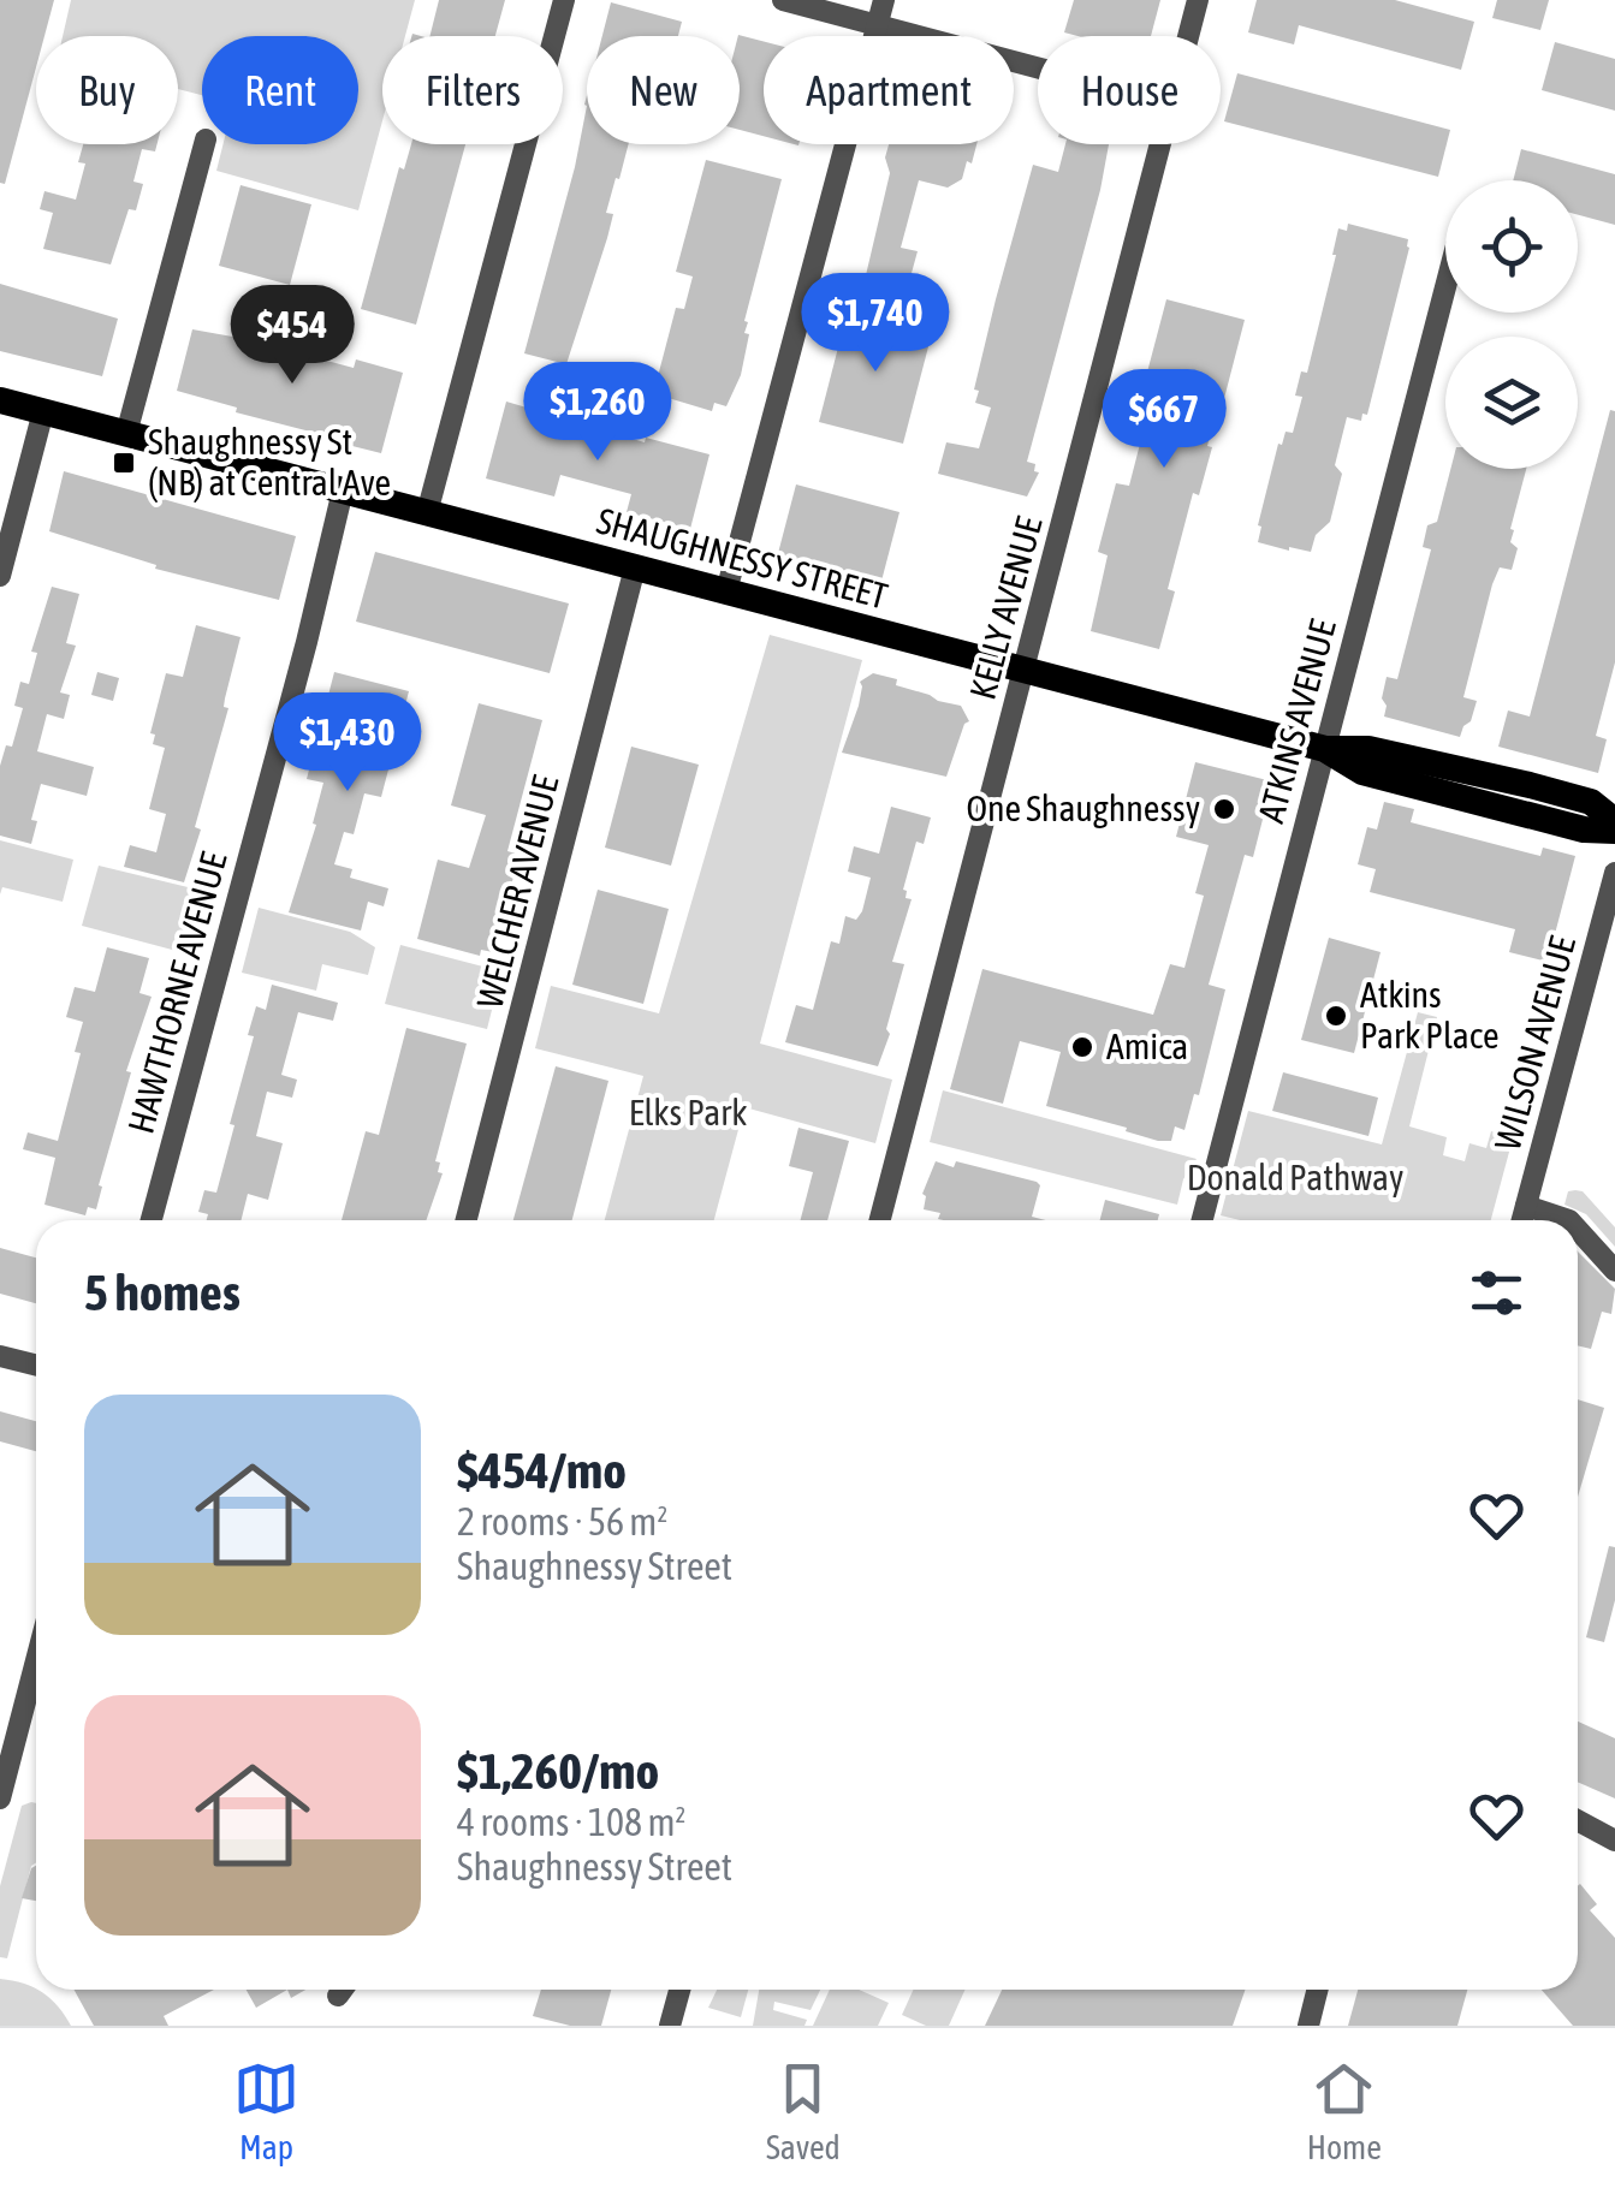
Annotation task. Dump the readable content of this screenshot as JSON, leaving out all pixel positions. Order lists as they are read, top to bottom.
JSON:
{
  "streets": {
    "main road": ["SHAUGHNESSY STREET"],
    "street": [
      "KELLY AVENUE",
      "ATKINS AVENUE",
      "WELCHER AVENUE",
      "HAWTHORNE AVENUE",
      "WILSON AVENUE"
    ]
  },
  "crossings": [
    ["SHAUGHNESSY STREET", "KELLY AVENUE"],
    ["SHAUGHNESSY STREET", "ATKINS AVENUE"],
    ["SHAUGHNESSY STREET", "WELCHER AVENUE"],
    ["SHAUGHNESSY STREET", "HAWTHORNE AVENUE"]
  ],
  "parks": ["Elks Park", "Donald Pathway"],
  "places": {
    "transit": ["Shaughnessy St (NB) at Central Ave"],
    "other": ["One Shaughnessy", "Atkins Park Place", "Amica"]
  },
  "page": {
    "chip": [
      "Buy",
      "Rent",
      "Filters",
      "New",
      "Apartment",
      "House"
    ],
    "price": [
      "$1,740",
      "$454",
      "$1,260",
      "$667",
      "$1,430"
    ],
    "heading": "5 homes",
    "list": [
      {
        "name": "$454/mo",
        "note": "2 rooms · 56 m² · Shaughnessy Street"
      },
      {
        "name": "$1,260/mo",
        "note": "4 rooms · 108 m² · Shaughnessy Street"
      }
    ],
    "tabs": ["Map", "Saved", "Home"]
  }
}
